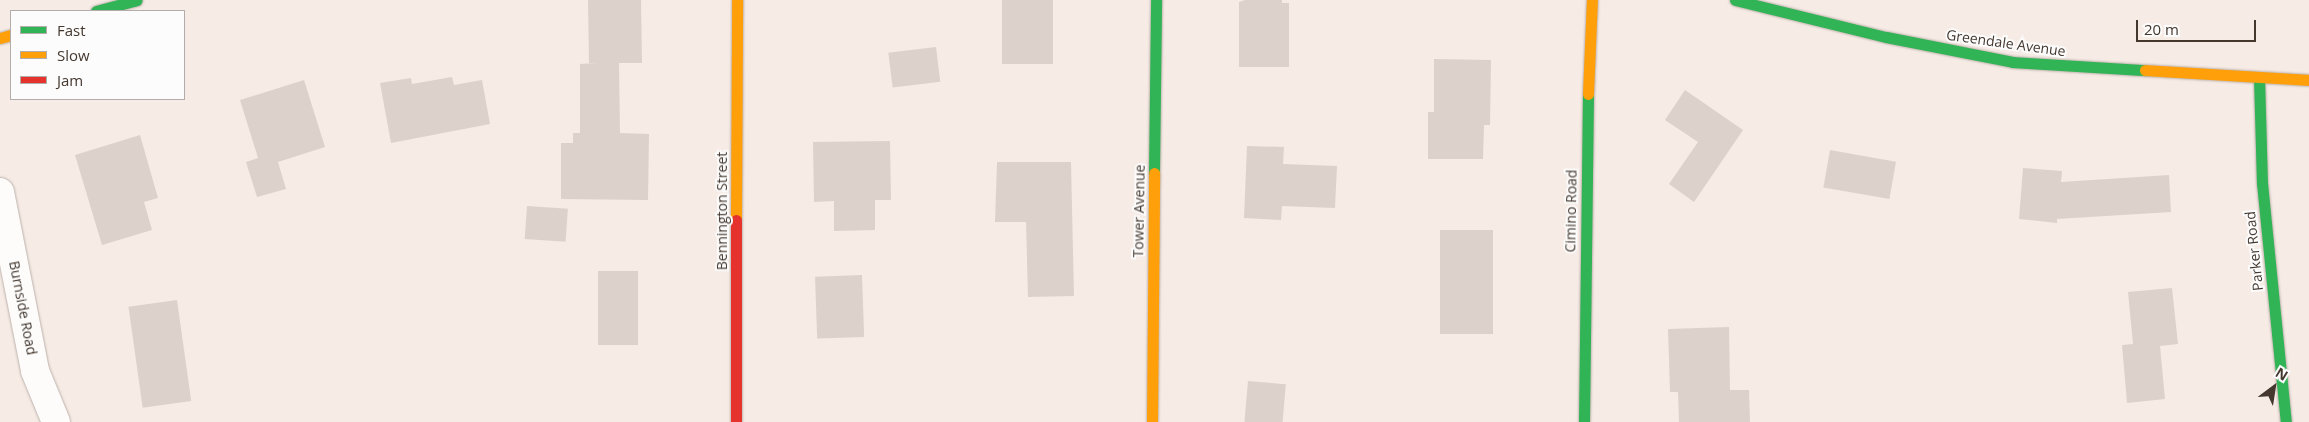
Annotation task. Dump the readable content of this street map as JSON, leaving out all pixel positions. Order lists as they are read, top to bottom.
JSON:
{
  "streets": {
    "street": [
      "Greendale Avenue",
      "Bennington Street",
      "Tower Avenue",
      "Cimino Road",
      "Parker Road",
      "Burnside Road"
    ]
  },
  "crossings": [
    ["Greendale Avenue", "Parker Road"]
  ],
  "legend": ["Fast", "Slow", "Jam"],
  "scale_bar": "20 m",
  "north": "top right"
}
